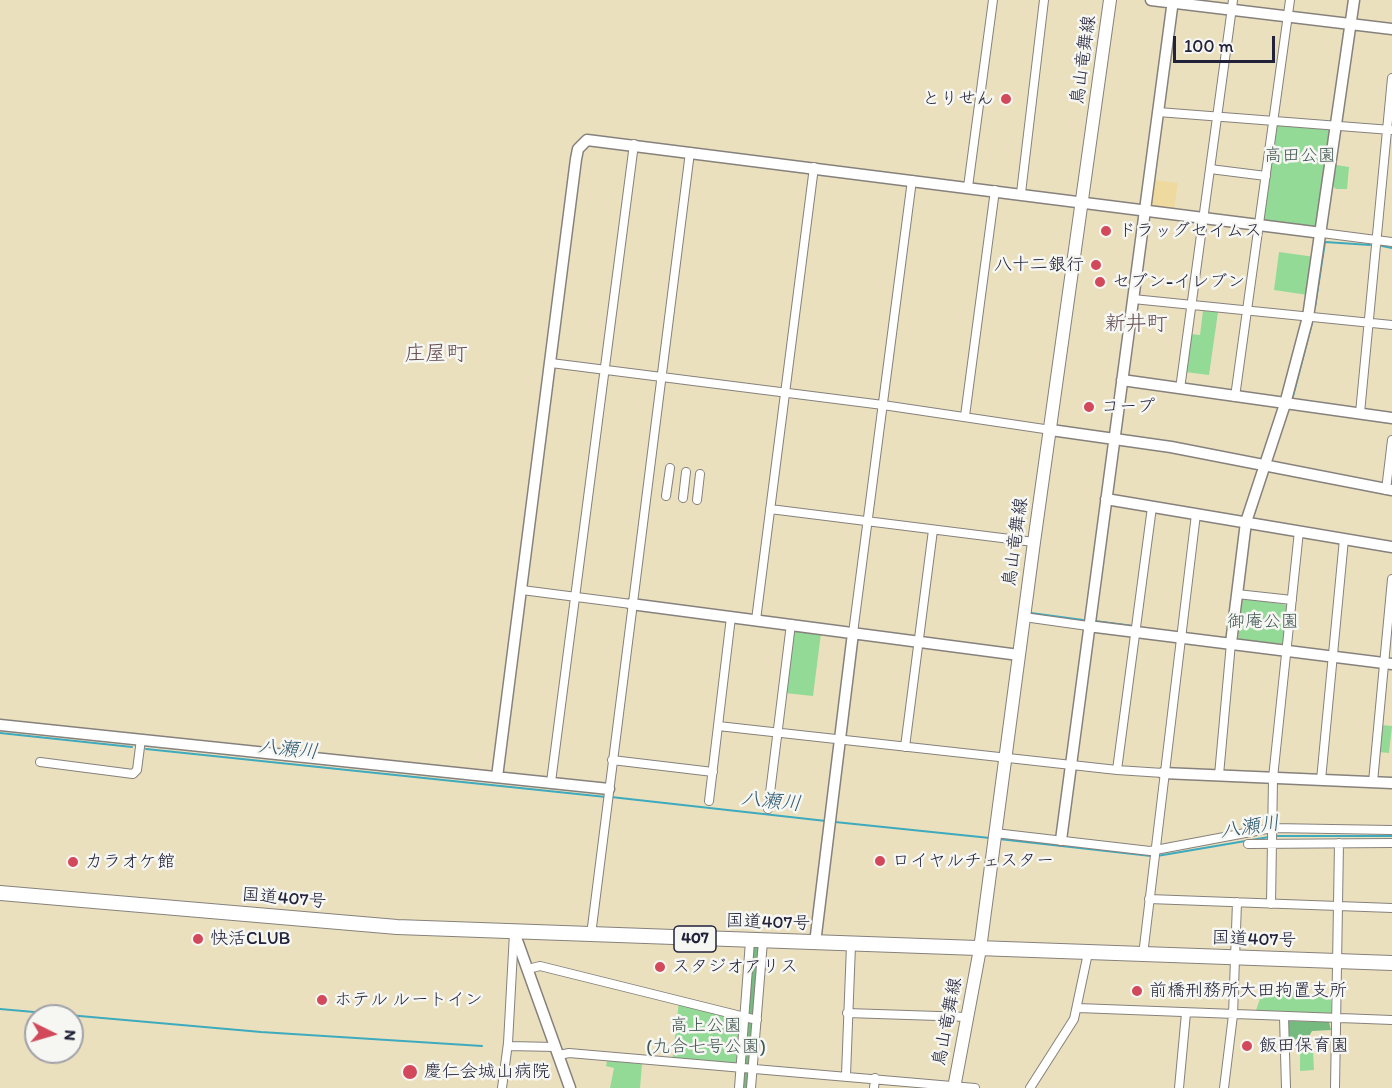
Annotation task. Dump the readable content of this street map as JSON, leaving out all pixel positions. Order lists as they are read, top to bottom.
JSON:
{
  "streets": {
    "highway": ["国道407号", "407"],
    "main road": ["鳥山竜舞線"]
  },
  "crossings": [
    ["鳥山竜舞線", "国道407号"]
  ],
  "districts": ["新井町", "庄屋町"],
  "water": ["八瀬川"],
  "parks": ["高田公園", "御庵公園", "高上公園 (九合七号公園)"],
  "places": [
    "とりせん",
    "ドラッグセイムス",
    "八十二銀行",
    "セブン-イレブン",
    "コープ",
    "ロイヤルチェスター",
    "カラオケ館",
    "快活CLUB",
    "スタジオアリス",
    "前橋刑務所大田拘置支所",
    "ホテル ルートイン",
    "飯田保育園",
    "慶仁会城山病院"
  ],
  "scale_bar": "100 m",
  "north": "right"
}
